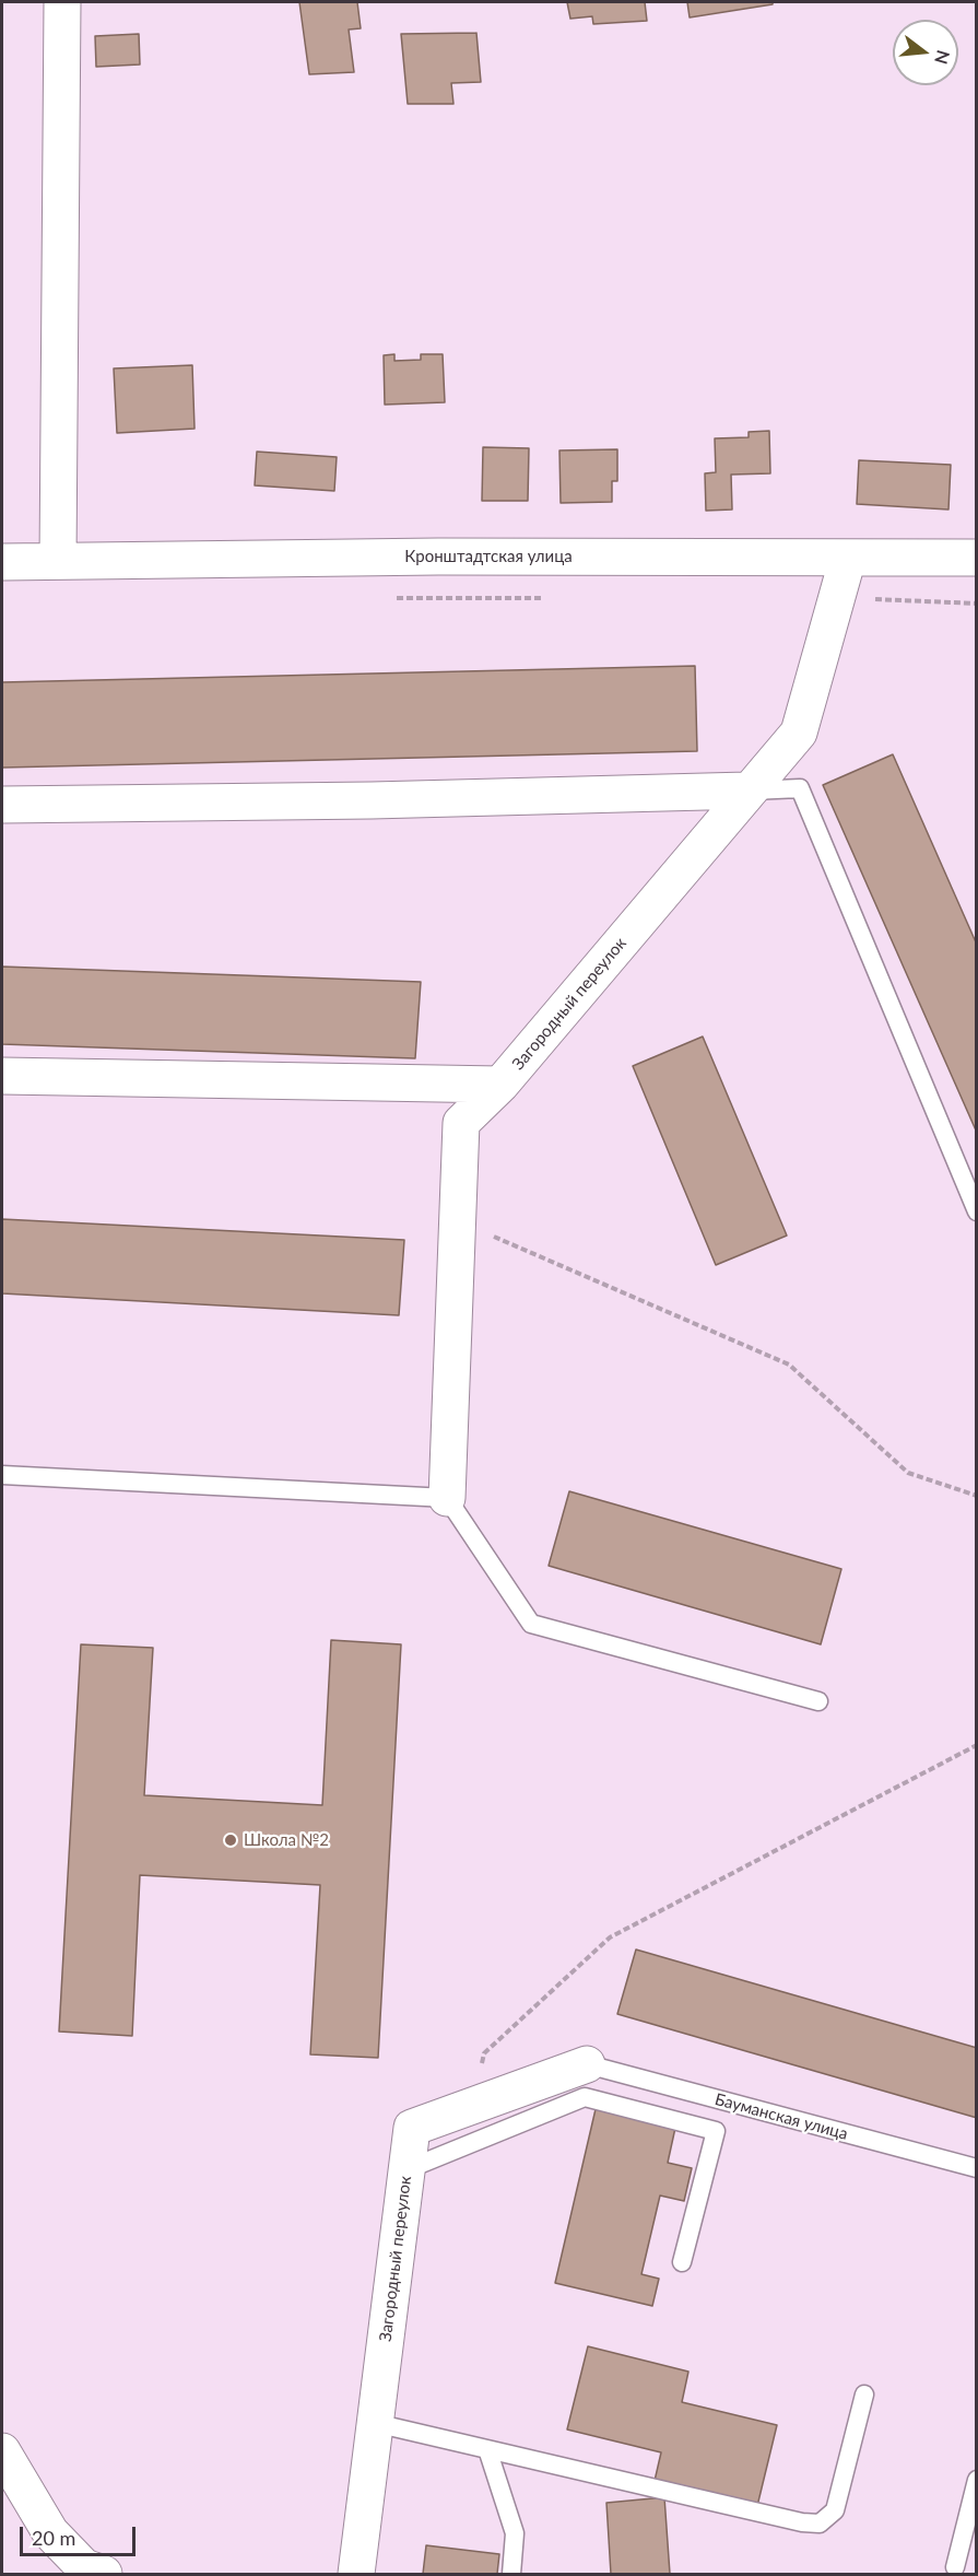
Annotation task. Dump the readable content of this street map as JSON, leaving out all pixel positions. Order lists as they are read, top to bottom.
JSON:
{
  "streets": {
    "street": ["Кронштадтская улица", "Загородный переулок"],
    "lane": ["Бауманская улица"]
  },
  "crossings": [
    ["Кронштадтская улица", "Загородный переулок"],
    ["Загородный переулок", "Бауманская улица"]
  ],
  "places": ["Школа №2"],
  "scale_bar": "20 m",
  "north": "right"
}
